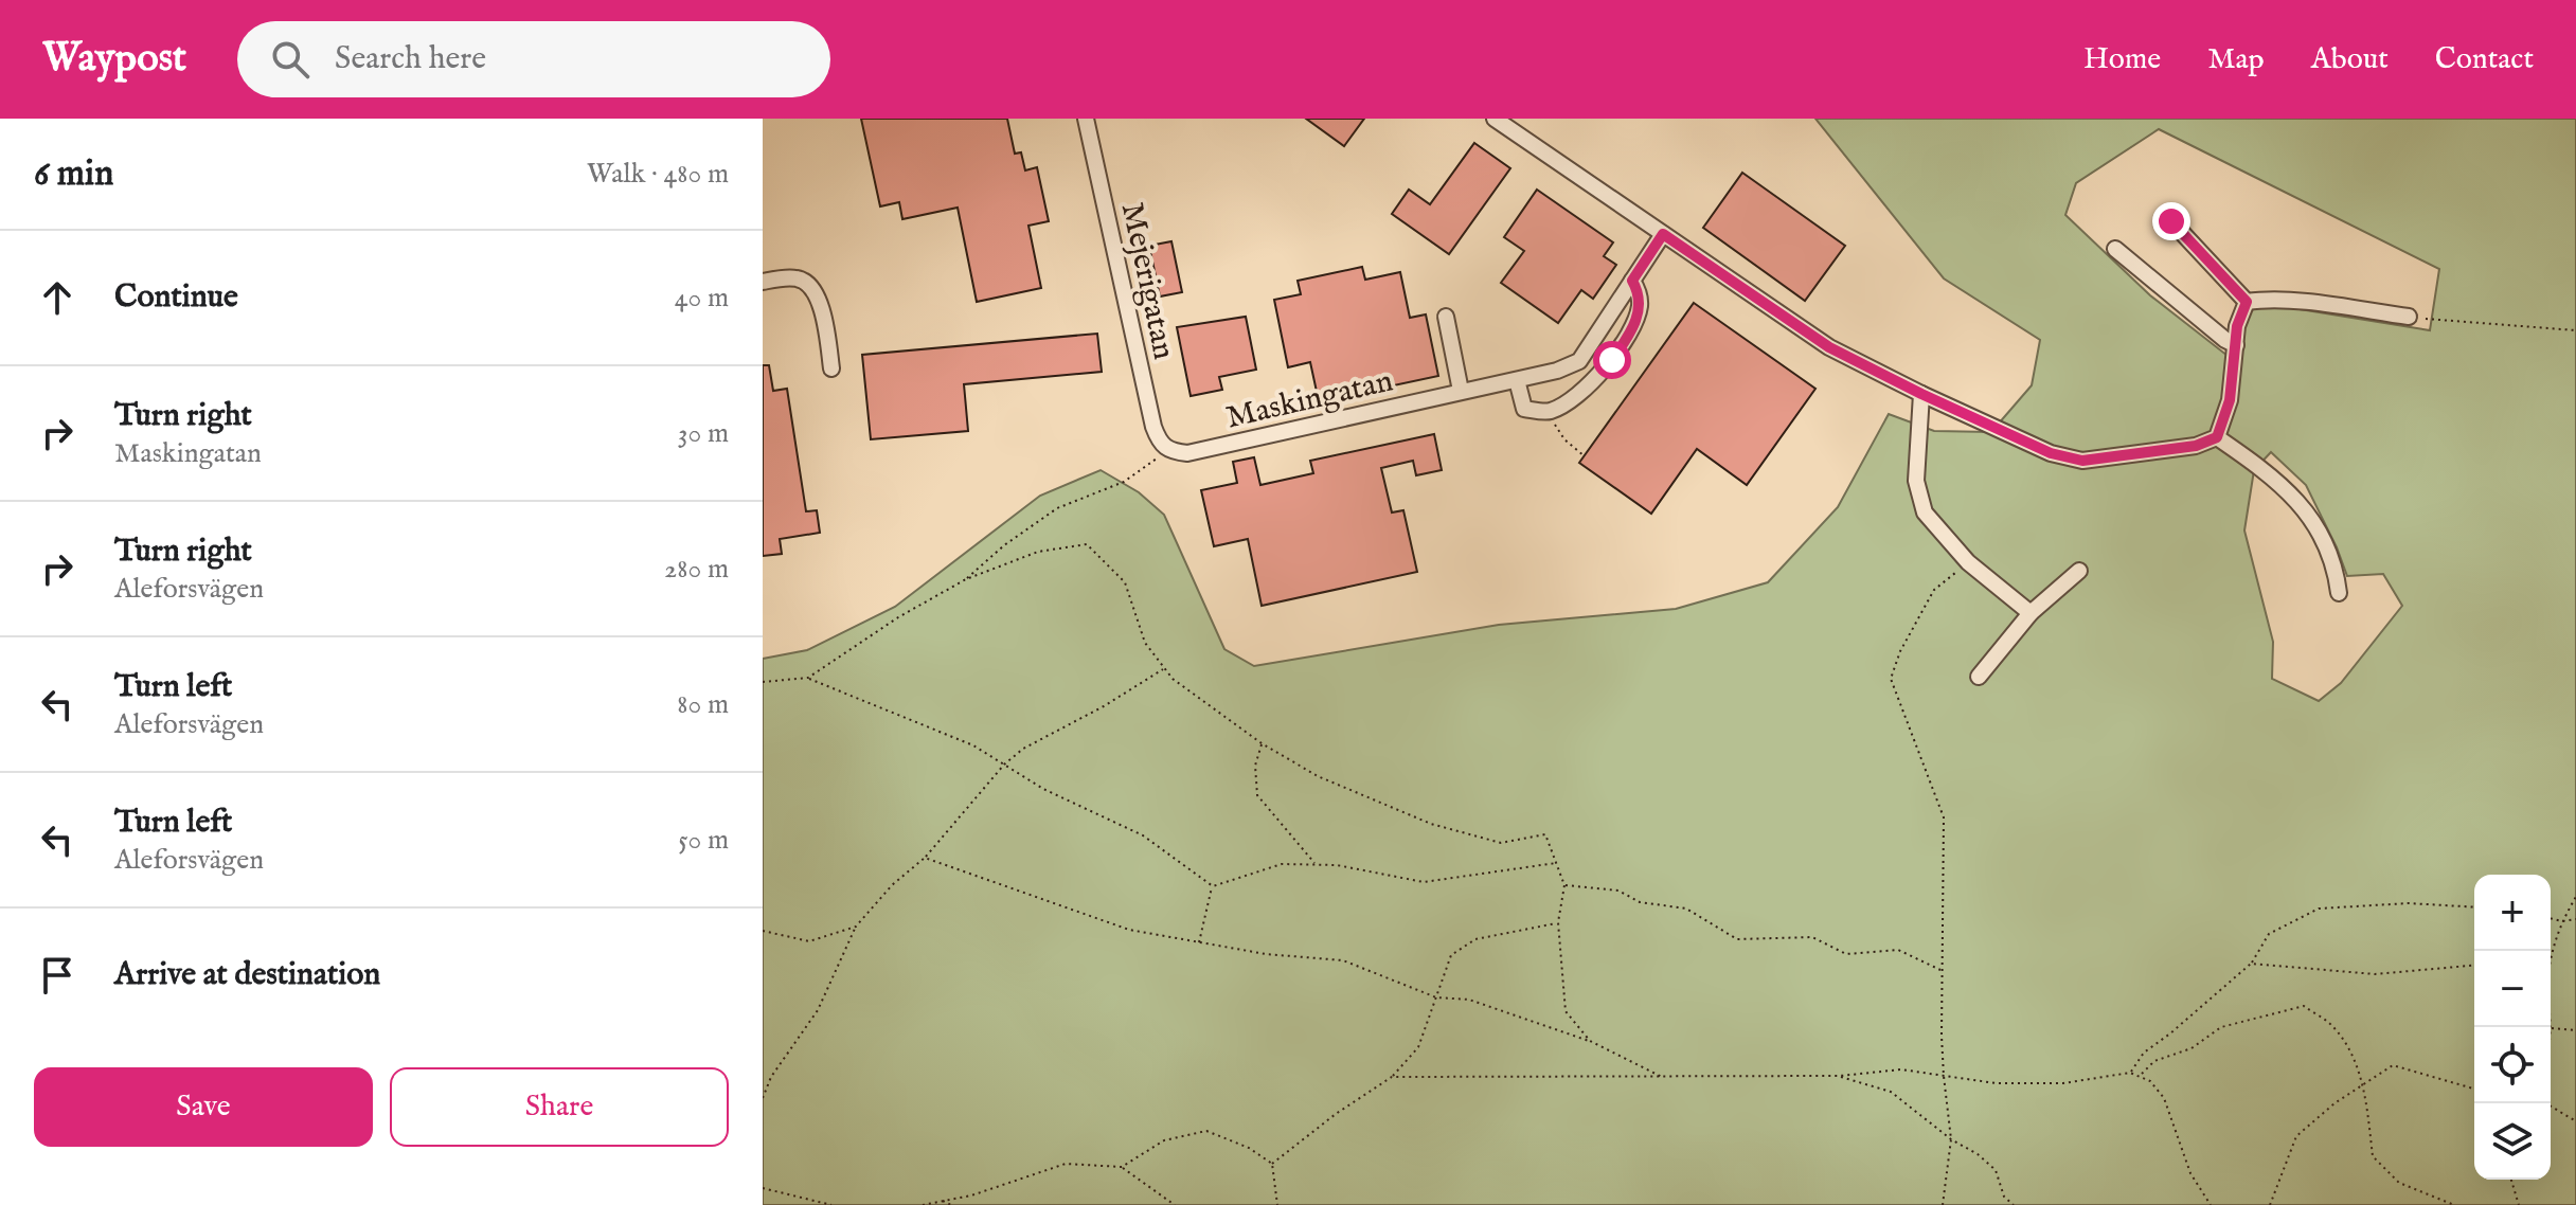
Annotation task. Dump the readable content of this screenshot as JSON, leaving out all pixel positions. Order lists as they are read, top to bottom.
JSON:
{
  "streets": {
    "street": ["Mejerigatan", "Maskingatan"]
  },
  "crossings": [
    ["Mejerigatan", "Maskingatan"]
  ],
  "page": {
    "header": "Waypost",
    "search": "Search here",
    "nav": [
      "Home",
      "Map",
      "About",
      "Contact"
    ],
    "heading": ["6 min", "Walk · 480 m"],
    "list": [
      ["Continue", "40 m"],
      ["Turn right", "Maskingatan", "30 m"],
      ["Turn right", "Aleforsvägen", "280 m"],
      ["Turn left", "Aleforsvägen", "80 m"],
      ["Turn left", "Aleforsvägen", "50 m"],
      "Arrive at destination"
    ],
    "map_buttons": ["+", "−"],
    "buttons": ["Save", "Share"]
  }
}
